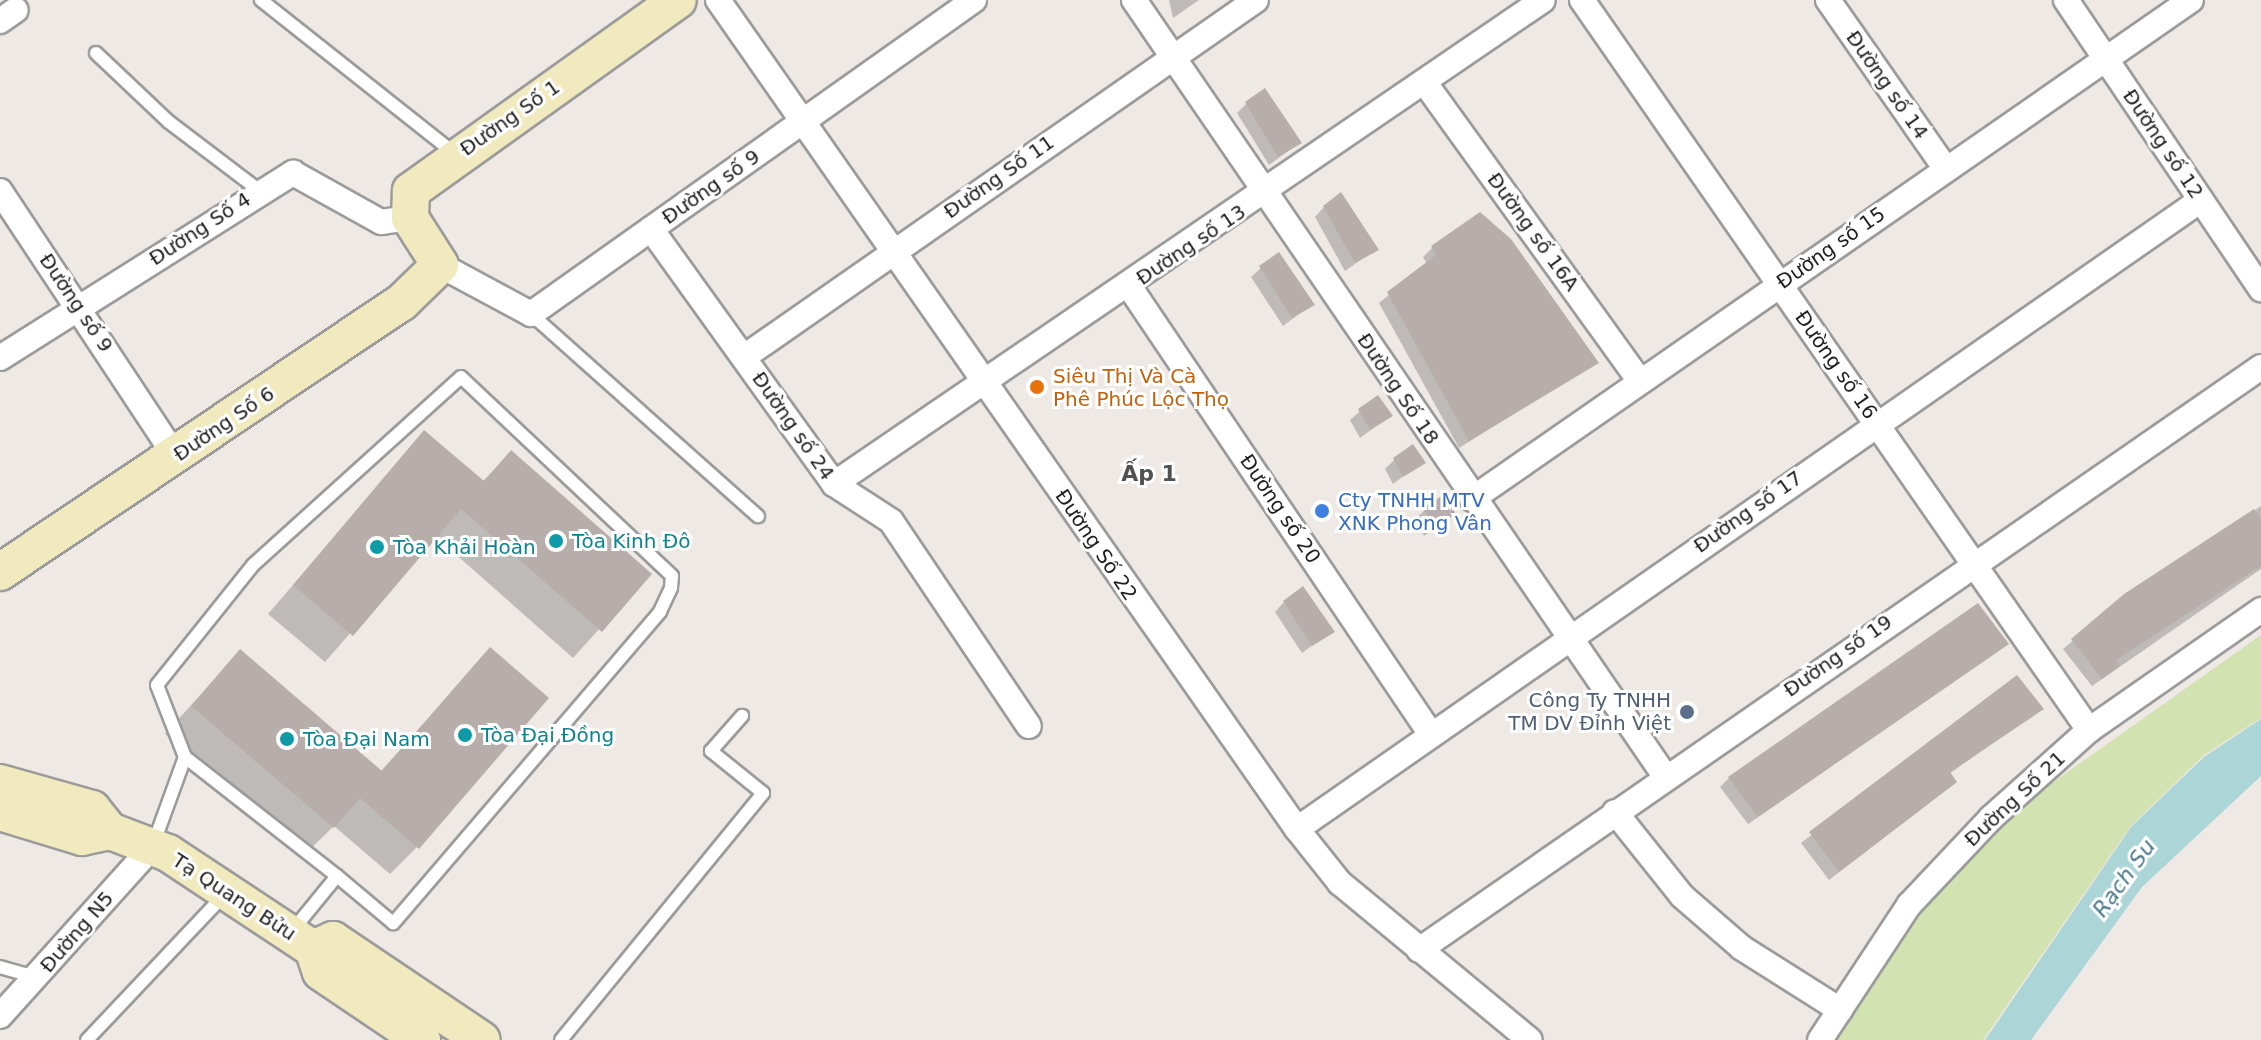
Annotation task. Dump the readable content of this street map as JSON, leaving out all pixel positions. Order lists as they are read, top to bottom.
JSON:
{
  "streets": {
    "street": [
      "Đường số 14",
      "Đường Số 1",
      "Đường số 12",
      "Đường Số 11",
      "Đường số 9",
      "Đường Số 4",
      "Đường số 16A",
      "Đường số 13",
      "Đường số 15",
      "Đường số 16",
      "Đường Số 18",
      "Đường Số 6",
      "Đường số 24",
      "Đường số 20",
      "Đường số 17",
      "Đường Số 22",
      "Đường số 19",
      "Đường Số 21",
      "Tạ Quang Bửu",
      "Đường N5"
    ]
  },
  "crossings": [
    ["Đường số 14", "Đường số 15"],
    ["Đường Số 1", "Đường Số 4"],
    ["Đường số 12", "Đường số 15"],
    ["Đường số 12", "Đường số 17"],
    ["Đường Số 11", "Đường Số 18"],
    ["Đường Số 11", "Đường số 24"],
    ["Đường Số 11", "Đường Số 22"],
    ["Đường số 9", "Đường Số 4"],
    ["Đường số 9", "Đường Số 6"],
    ["Đường số 9", "Đường số 24"],
    ["Đường số 9", "Đường Số 22"],
    ["Đường số 16A", "Đường số 13"],
    ["Đường số 16A", "Đường số 15"],
    ["Đường số 13", "Đường Số 18"],
    ["Đường số 13", "Đường số 24"],
    ["Đường số 13", "Đường số 20"],
    ["Đường số 13", "Đường Số 22"],
    ["Đường số 15", "Đường số 16"],
    ["Đường số 15", "Đường Số 18"],
    ["Đường số 16", "Đường số 17"],
    ["Đường số 16", "Đường số 19"],
    ["Đường số 16", "Đường Số 21"],
    ["Đường Số 18", "Đường số 17"],
    ["Đường Số 18", "Đường số 19"],
    ["Đường số 20", "Đường số 17"],
    ["Đường số 17", "Đường Số 22"],
    ["Đường Số 22", "Đường số 19"],
    ["Tạ Quang Bửu", "Đường N5"]
  ],
  "districts": ["Ấp 1"],
  "water": ["Rạch Su"],
  "places": [
    "Siêu Thị Và Cà Phê Phúc Lộc Thọ",
    "Cty TNHH MTV XNK Phong Vân",
    "Tòa Kinh Đô",
    "Tòa Khải Hoàn",
    "Công Ty TNHH TM DV Đỉnh Việt",
    "Tòa Đại Đồng",
    "Tòa Đại Nam"
  ]
}
